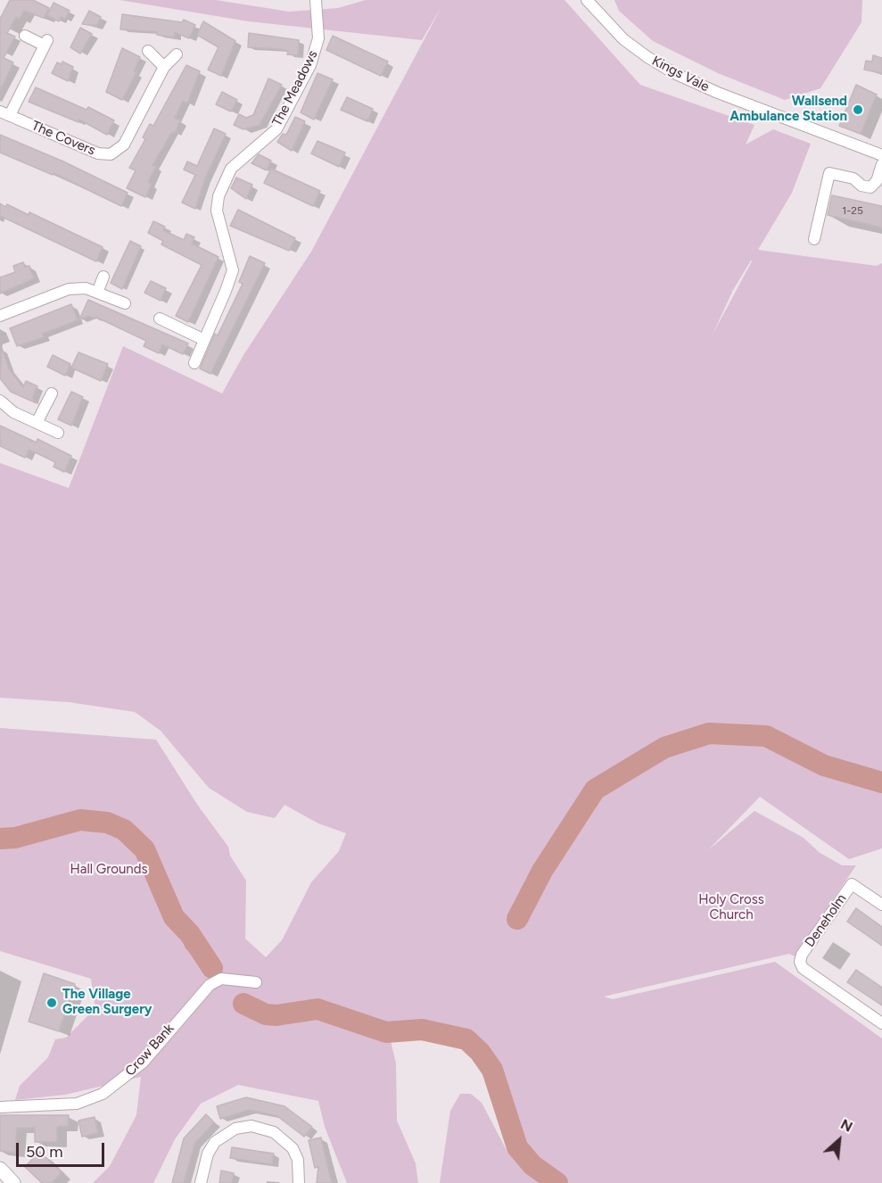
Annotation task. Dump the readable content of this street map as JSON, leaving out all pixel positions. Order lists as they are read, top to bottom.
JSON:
{
  "streets": {
    "street": [
      "Kings Vale",
      "The Meadows",
      "The Covers",
      "Deneholm",
      "Crow Bank"
    ]
  },
  "parks": ["Hall Grounds", "Holy Cross Church"],
  "places": ["Wallsend Ambulance Station", "The Village Green Surgery"],
  "house_numbers": ["1-25"],
  "scale_bar": "50 m",
  "north": "top right"
}
